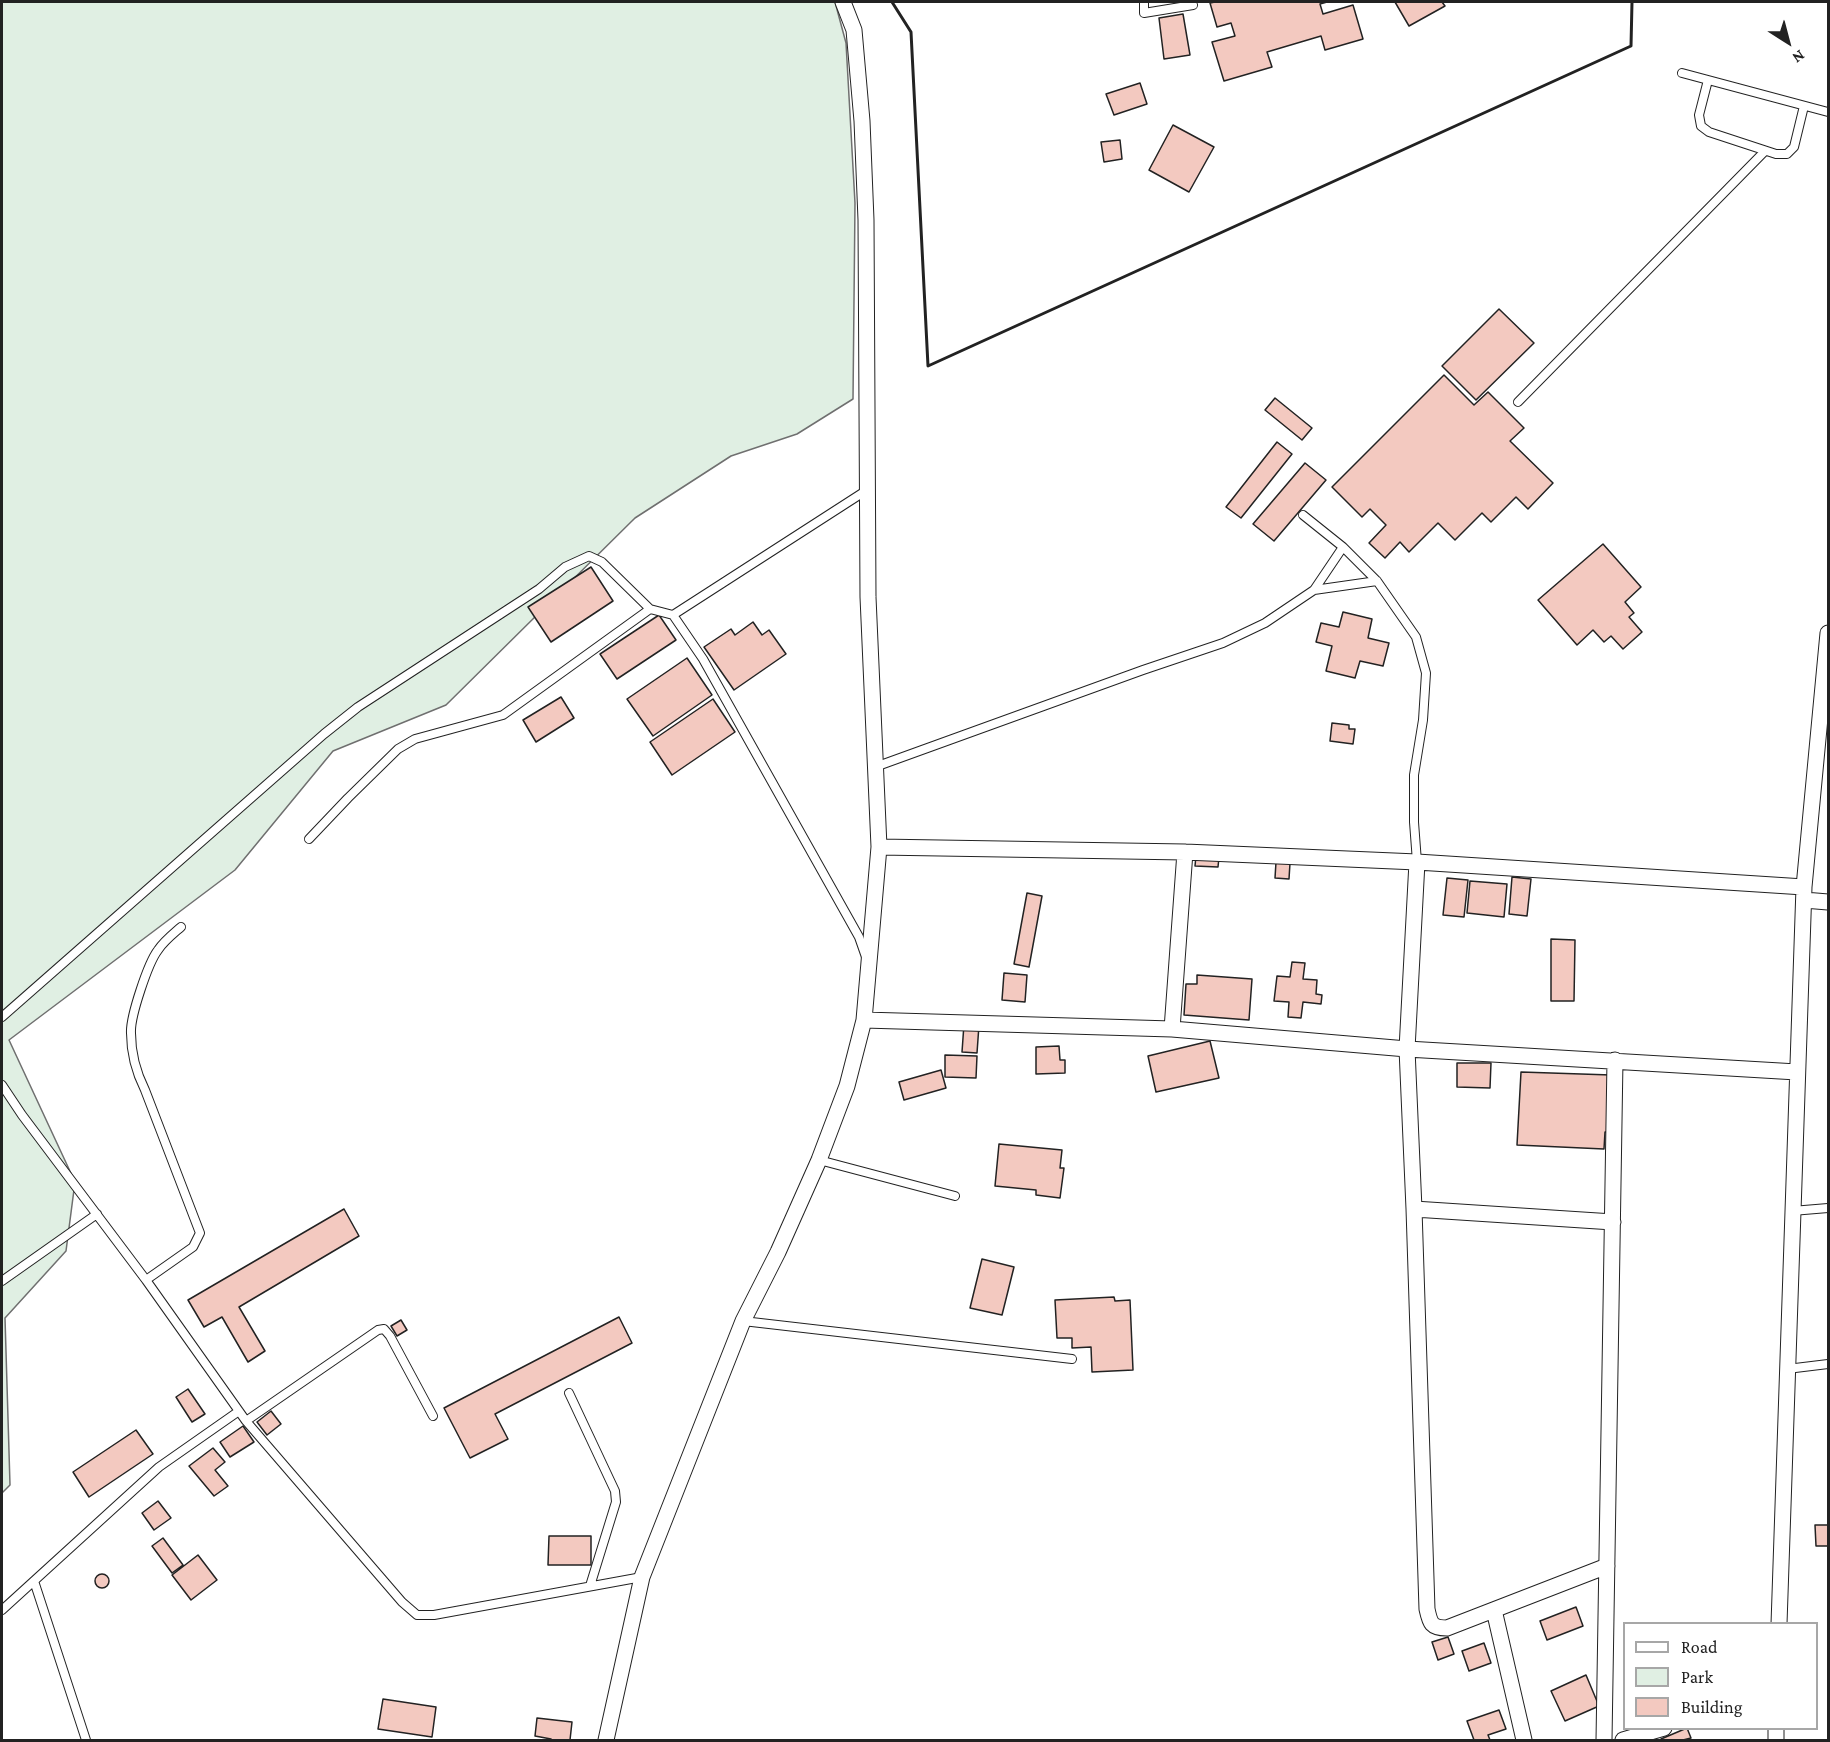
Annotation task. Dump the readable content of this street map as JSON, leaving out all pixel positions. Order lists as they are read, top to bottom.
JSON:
{
  "legend": ["Road", "Park", "Building"],
  "north": "bottom right"
}
